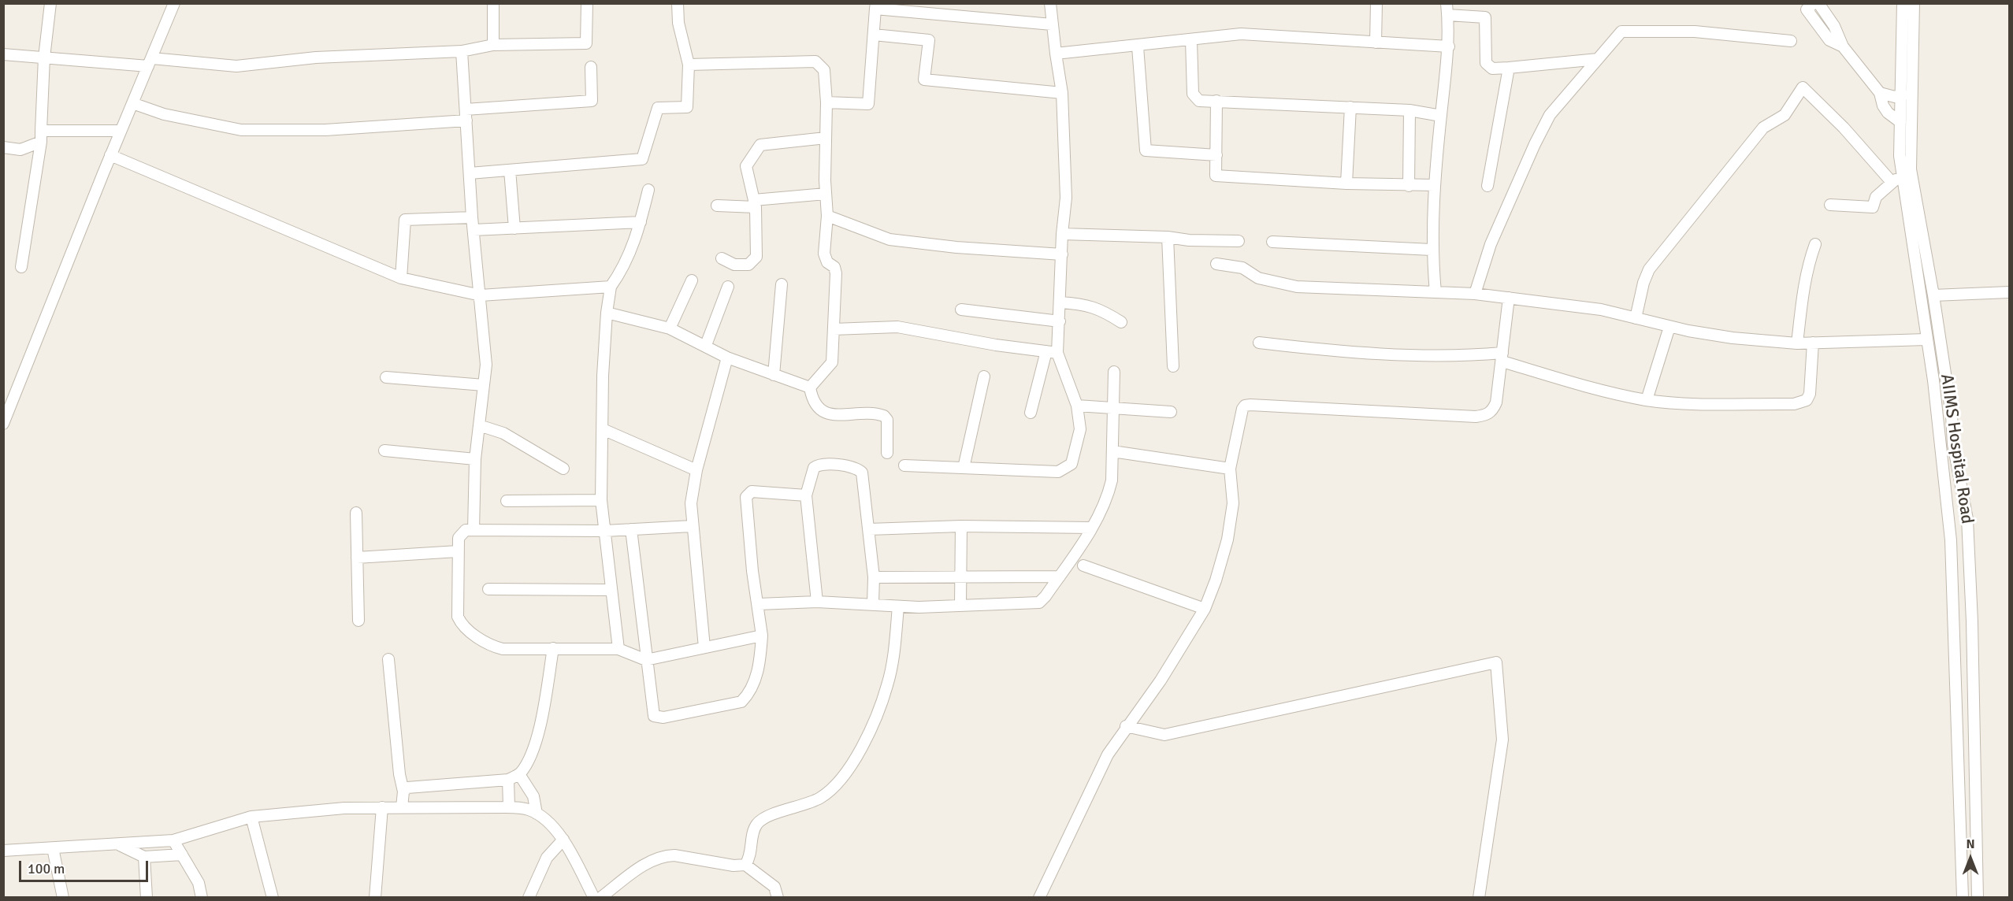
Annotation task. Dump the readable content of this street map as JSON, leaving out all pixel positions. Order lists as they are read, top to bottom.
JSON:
{
  "streets": {
    "street": ["AIIMS Hospital Road"]
  },
  "scale_bar": "100 m",
  "north": "top"
}
